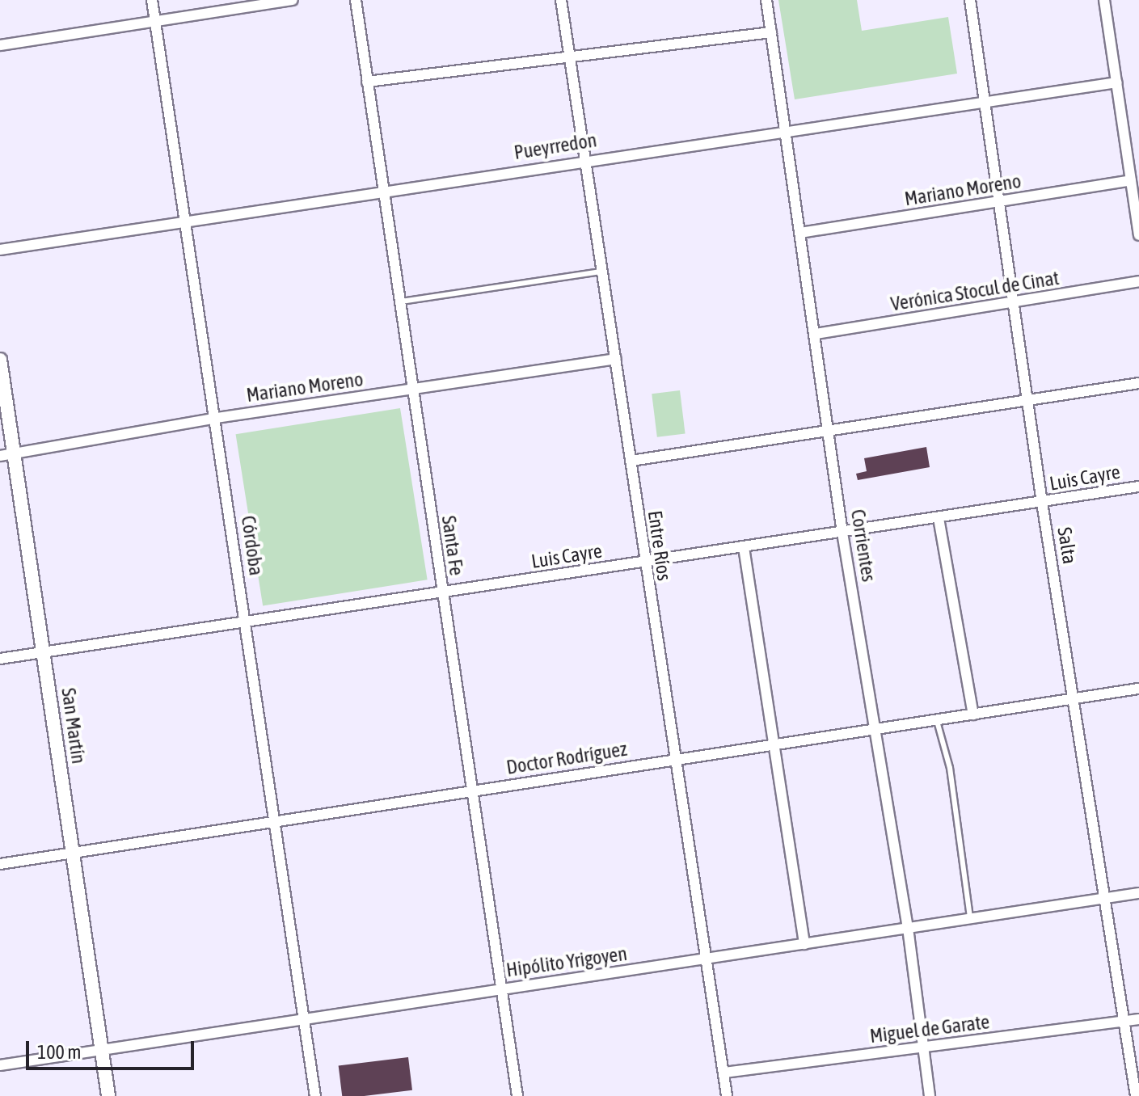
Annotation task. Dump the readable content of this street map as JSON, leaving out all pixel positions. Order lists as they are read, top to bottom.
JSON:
{
  "streets": {
    "street": [
      "Pueyrredon",
      "Mariano Moreno",
      "Verónica Stocul de Cinat",
      "Luis Cayre",
      "Córdoba",
      "Santa Fe",
      "Entre Ríos",
      "Corrientes",
      "Salta",
      "San Martín",
      "Doctor Rodríguez",
      "Hipólito Yrigoyen",
      "Miguel de Garate"
    ]
  },
  "crossings": [
    ["Pueyrredon", "Córdoba"],
    ["Pueyrredon", "Santa Fe"],
    ["Pueyrredon", "Entre Ríos"],
    ["Pueyrredon", "Corrientes"],
    ["Pueyrredon", "Salta"],
    ["Mariano Moreno", "Córdoba"],
    ["Mariano Moreno", "Santa Fe"],
    ["Mariano Moreno", "Entre Ríos"],
    ["Mariano Moreno", "Corrientes"],
    ["Mariano Moreno", "Salta"],
    ["Mariano Moreno", "San Martín"],
    ["Verónica Stocul de Cinat", "Corrientes"],
    ["Verónica Stocul de Cinat", "Salta"],
    ["Luis Cayre", "Córdoba"],
    ["Luis Cayre", "Santa Fe"],
    ["Luis Cayre", "Entre Ríos"],
    ["Luis Cayre", "Corrientes"],
    ["Luis Cayre", "Salta"],
    ["Luis Cayre", "San Martín"],
    ["Córdoba", "Doctor Rodríguez"],
    ["Córdoba", "Hipólito Yrigoyen"],
    ["Santa Fe", "Doctor Rodríguez"],
    ["Santa Fe", "Hipólito Yrigoyen"],
    ["Entre Ríos", "Doctor Rodríguez"],
    ["Entre Ríos", "Hipólito Yrigoyen"],
    ["Entre Ríos", "Miguel de Garate"],
    ["Corrientes", "Doctor Rodríguez"],
    ["Corrientes", "Hipólito Yrigoyen"],
    ["Corrientes", "Miguel de Garate"],
    ["Salta", "Doctor Rodríguez"],
    ["Salta", "Hipólito Yrigoyen"],
    ["Salta", "Miguel de Garate"],
    ["San Martín", "Doctor Rodríguez"],
    ["San Martín", "Hipólito Yrigoyen"]
  ],
  "scale_bar": "100 m"
}
